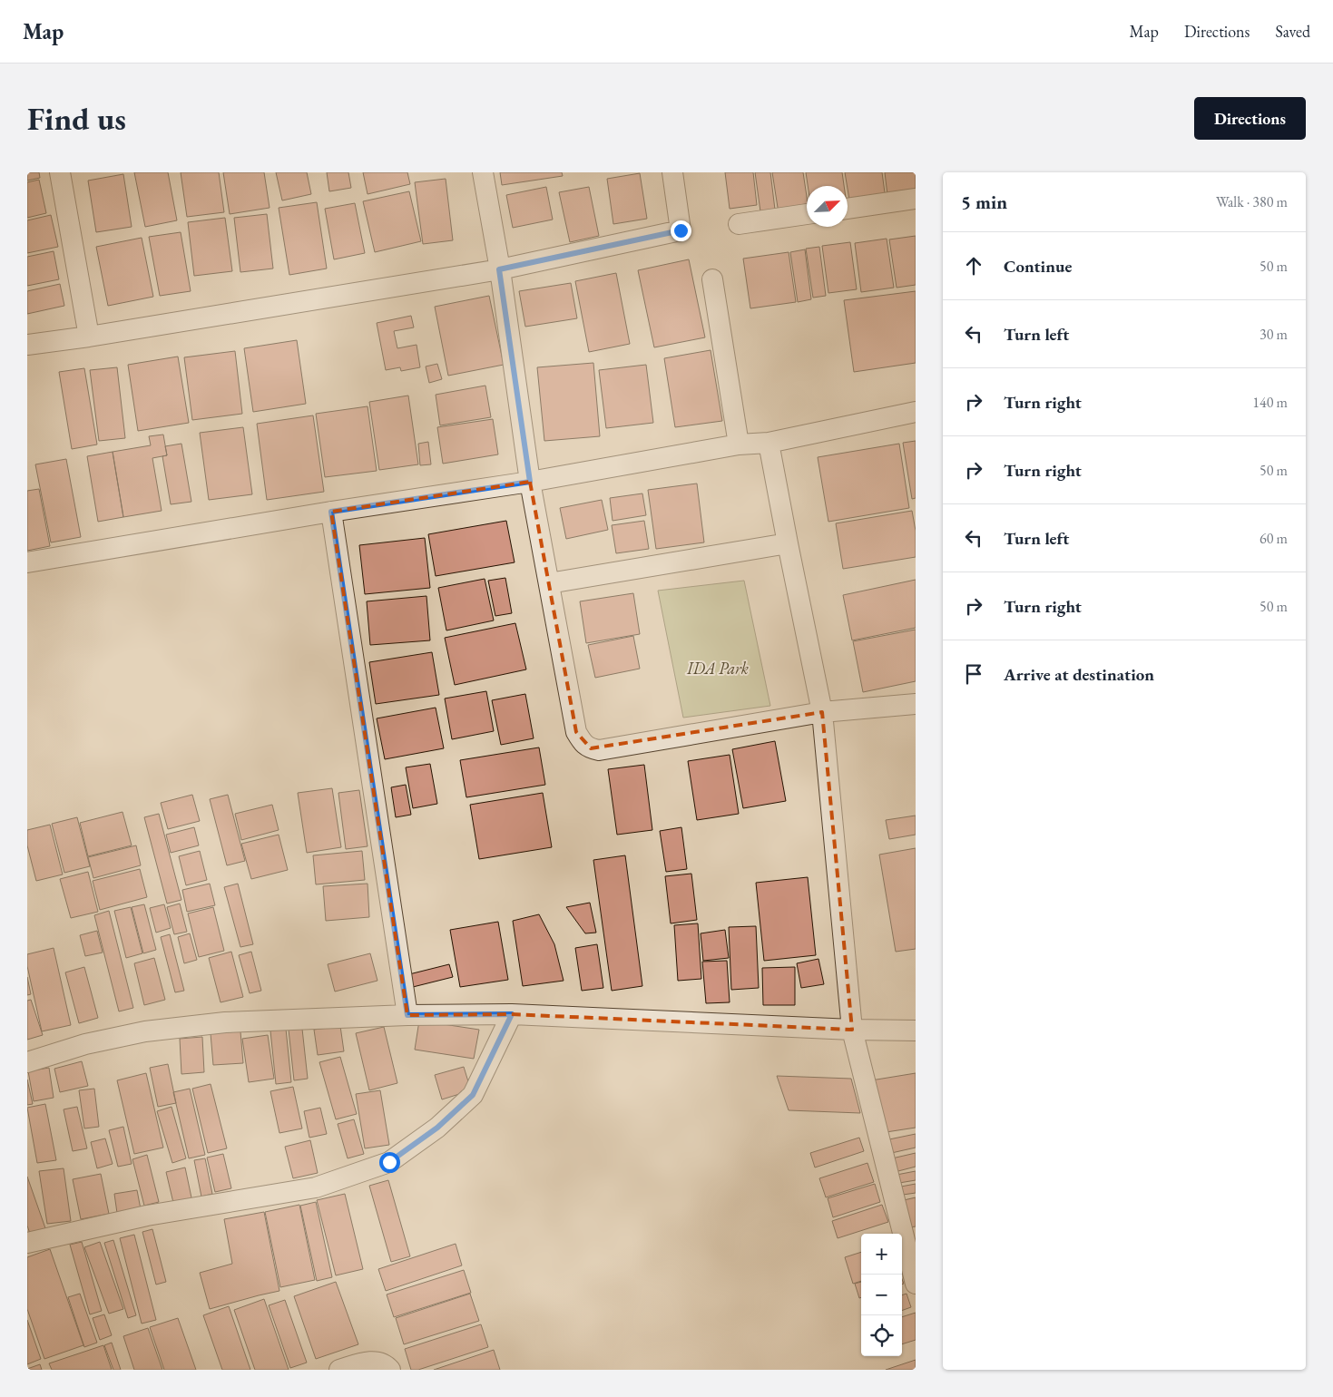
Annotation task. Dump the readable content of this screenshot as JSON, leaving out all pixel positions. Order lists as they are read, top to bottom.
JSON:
{
  "parks": ["IDA Park"],
  "north": "top right",
  "page": {
    "header": "Map",
    "nav": ["Map", "Directions", "Saved"],
    "buttons": "Directions",
    "title": "Find us",
    "heading": ["5 min", "Walk · 380 m"],
    "list": [
      ["Continue", "50 m"],
      ["Turn left", "30 m"],
      ["Turn right", "140 m"],
      ["Turn right", "50 m"],
      ["Turn left", "60 m"],
      ["Turn right", "50 m"],
      "Arrive at destination"
    ],
    "map_buttons": ["+", "−"]
  }
}
